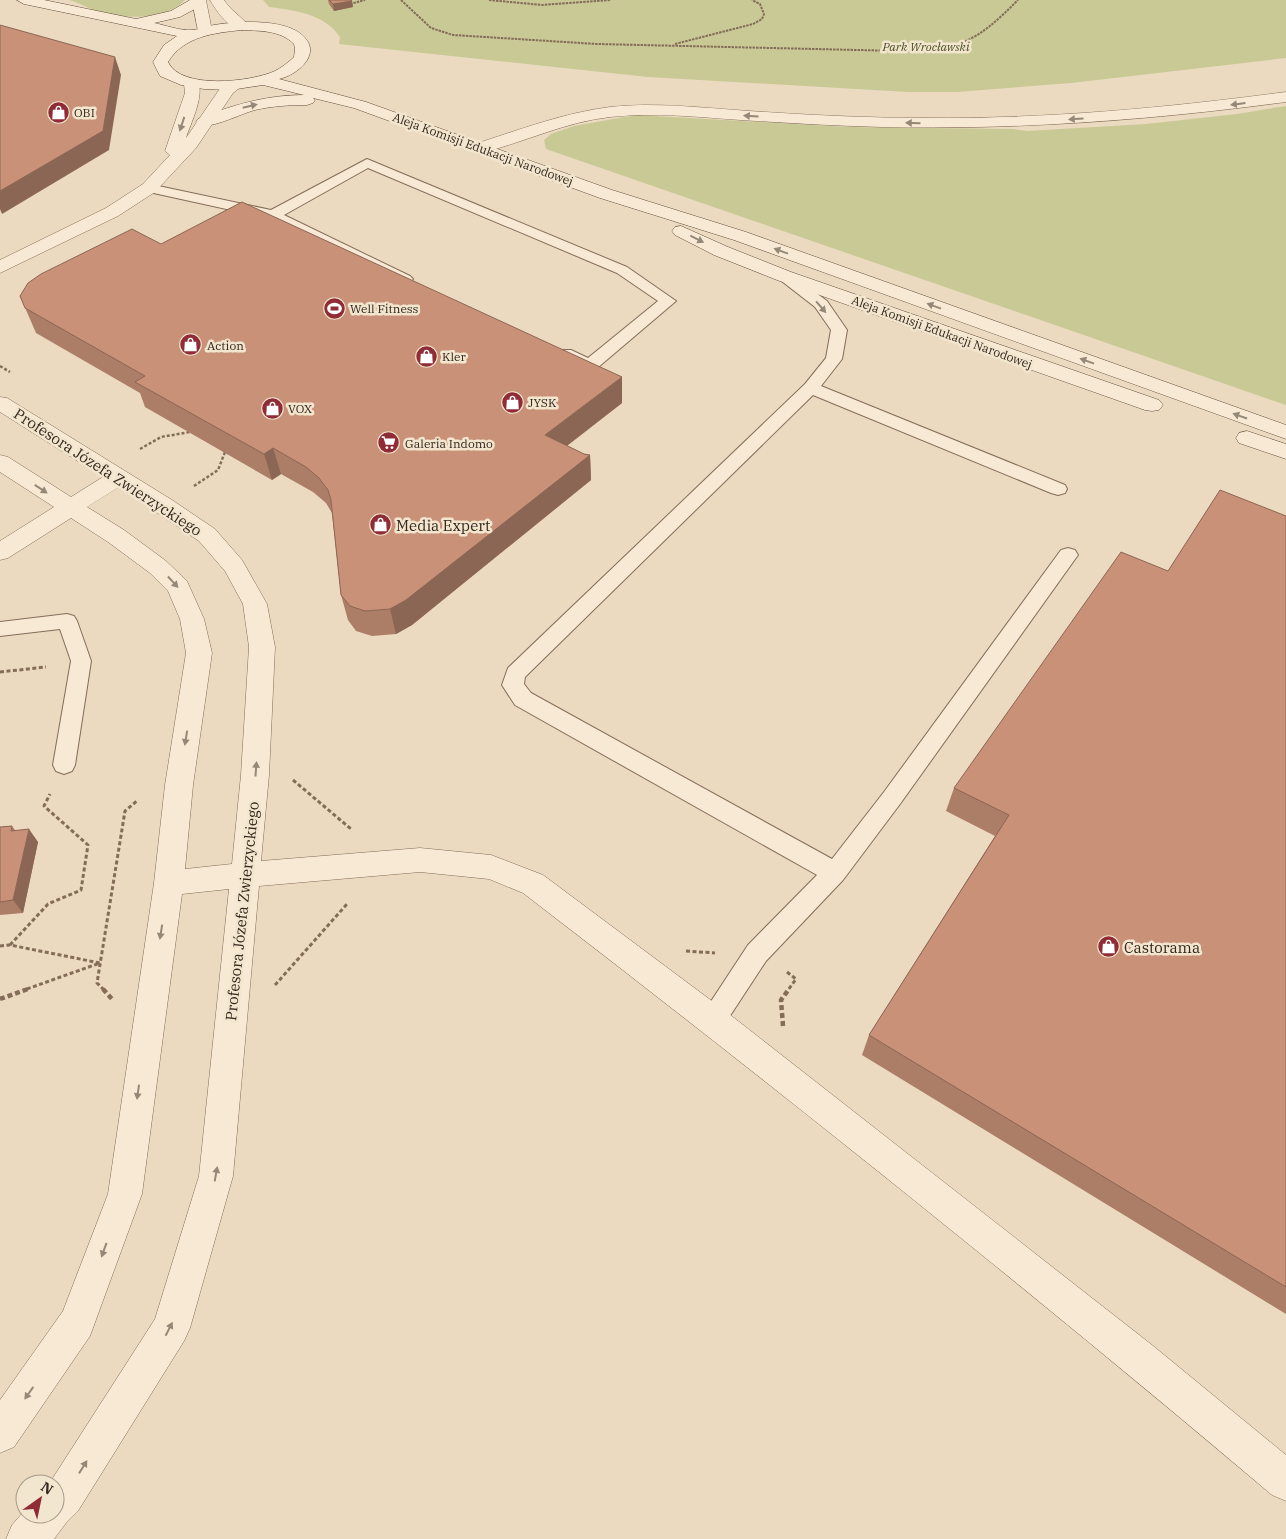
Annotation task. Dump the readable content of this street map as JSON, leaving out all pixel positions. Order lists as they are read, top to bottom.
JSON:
{
  "streets": {
    "street": ["Aleja Komisji Edukacji Narodowej", "Profesora Józefa Zwierzyckiego"]
  },
  "parks": ["Park Wrocławski"],
  "places": {
    "shop": [
      "OBI",
      "Action",
      "Kler",
      "JYSK",
      "VOX",
      "Media Expert",
      "Castorama"
    ],
    "sports": ["Well Fitness"],
    "supermarket": ["Galeria Indomo"]
  },
  "north": "top right"
}
